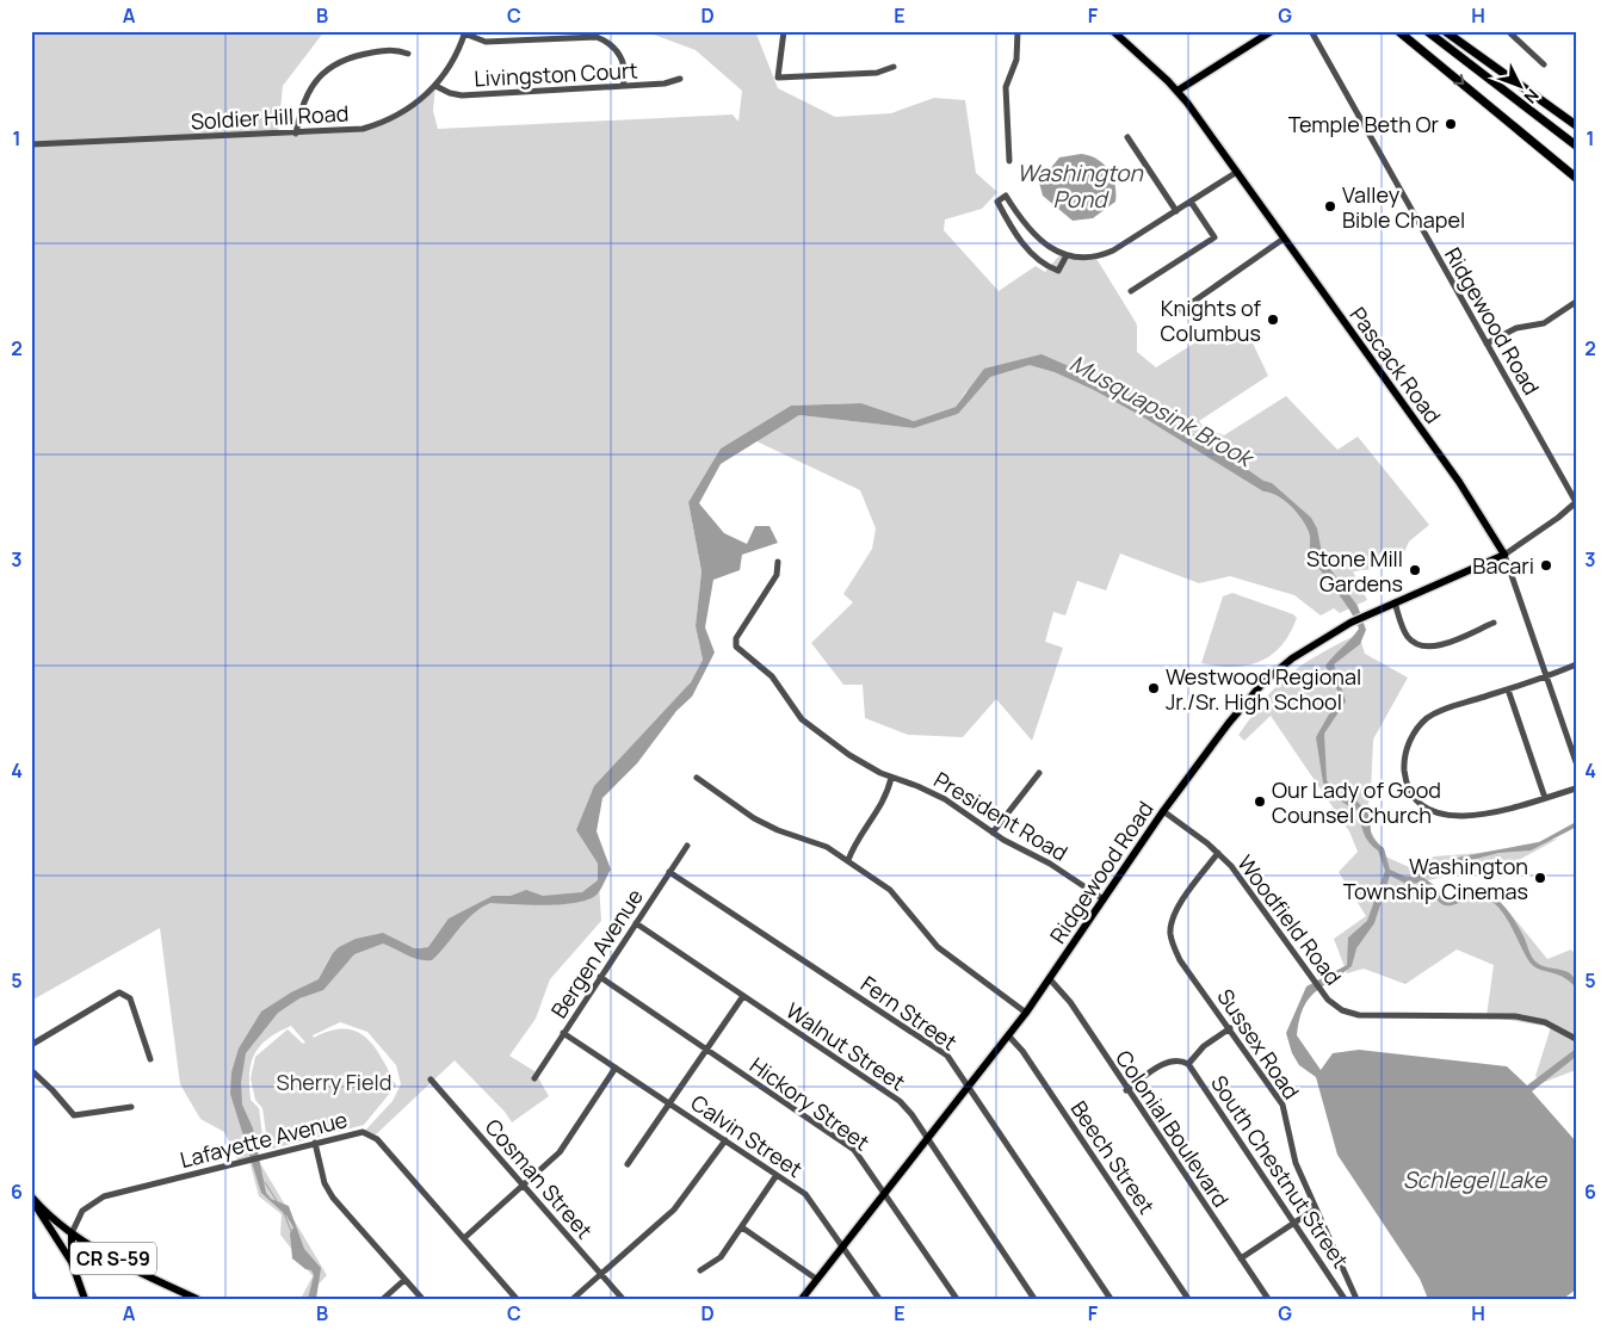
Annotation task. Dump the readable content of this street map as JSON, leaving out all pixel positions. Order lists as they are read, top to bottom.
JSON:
{
  "streets": {
    "main road": ["Ridgewood Road", "Pascack Road", "CR S-59"],
    "street": [
      "Livingston Court",
      "Soldier Hill Road",
      "President Road",
      "Woodfield Road",
      "Bergen Avenue",
      "Fern Street",
      "Sussex Road",
      "Walnut Street",
      "Hickory Street",
      "Colonial Boulevard",
      "Calvin Street",
      "Lafayette Avenue",
      "Beech Street",
      "South Chestnut Street",
      "Cosman Street"
    ]
  },
  "crossings": [
    ["Livingston Court", "Soldier Hill Road"],
    ["Ridgewood Road", "Pascack Road"],
    ["Ridgewood Road", "President Road"],
    ["Ridgewood Road", "Woodfield Road"],
    ["Ridgewood Road", "Fern Street"],
    ["Ridgewood Road", "Walnut Street"],
    ["Ridgewood Road", "Hickory Street"],
    ["Ridgewood Road", "Colonial Boulevard"],
    ["Ridgewood Road", "Calvin Street"],
    ["Ridgewood Road", "Beech Street"],
    ["Woodfield Road", "Sussex Road"],
    ["Bergen Avenue", "Fern Street"],
    ["Bergen Avenue", "Walnut Street"],
    ["Bergen Avenue", "Hickory Street"],
    ["Bergen Avenue", "Calvin Street"],
    ["Lafayette Avenue", "CR S-59"]
  ],
  "water": ["Washington Pond", "Musquapsink Brook", "Schlegel Lake"],
  "parks": ["Sherry Field"],
  "places": [
    "Temple Beth Or",
    "Valley Bible Chapel",
    "Knights of Columbus",
    "Bacari",
    "Stone Mill Gardens",
    "Westwood Regional Jr./Sr. High School",
    "Our Lady of Good Counsel Church",
    "Washington Township Cinemas"
  ],
  "north": "bottom right",
  "grid": {
    "columns": [
      "A",
      "B",
      "C",
      "D",
      "E",
      "F",
      "G",
      "H"
    ],
    "rows": [
      "1",
      "2",
      "3",
      "4",
      "5",
      "6"
    ]
  }
}
